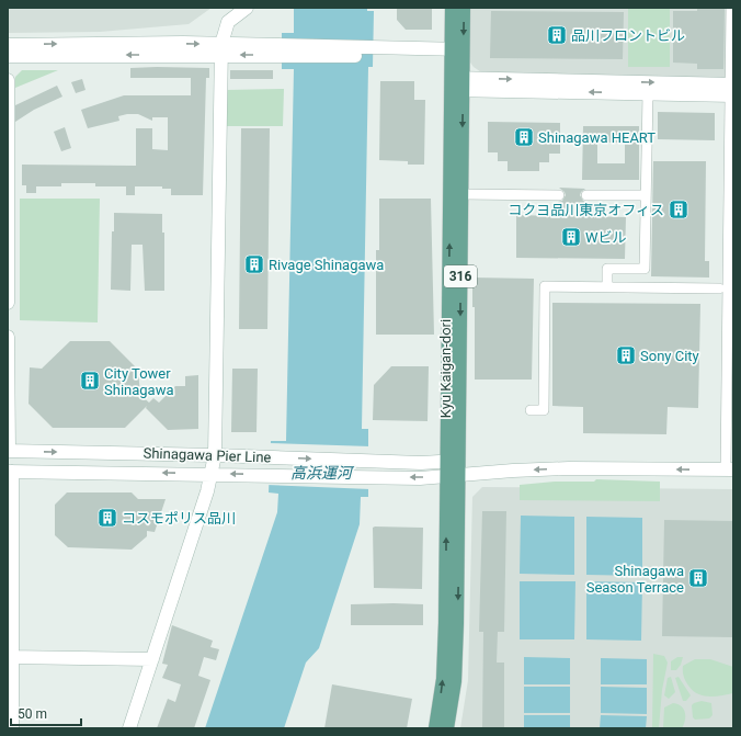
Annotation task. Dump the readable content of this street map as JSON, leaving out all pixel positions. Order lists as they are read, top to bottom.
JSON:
{
  "streets": {
    "main road": ["316", "Kyu Kaigan-dori"],
    "street": ["Shinagawa Pier Line"]
  },
  "crossings": [
    ["Kyu Kaigan-dori", "Shinagawa Pier Line"]
  ],
  "water": ["高浜運河"],
  "places": {
    "building": [
      "品川フロントビル",
      "Shinagawa HEART",
      "コクヨ品川東京オフィス",
      "Wビル",
      "Rivage Shinagawa",
      "Sony City",
      "City Tower Shinagawa",
      "コスモポリス品川",
      "Shinagawa Season Terrace"
    ]
  },
  "scale_bar": "50 m"
}
